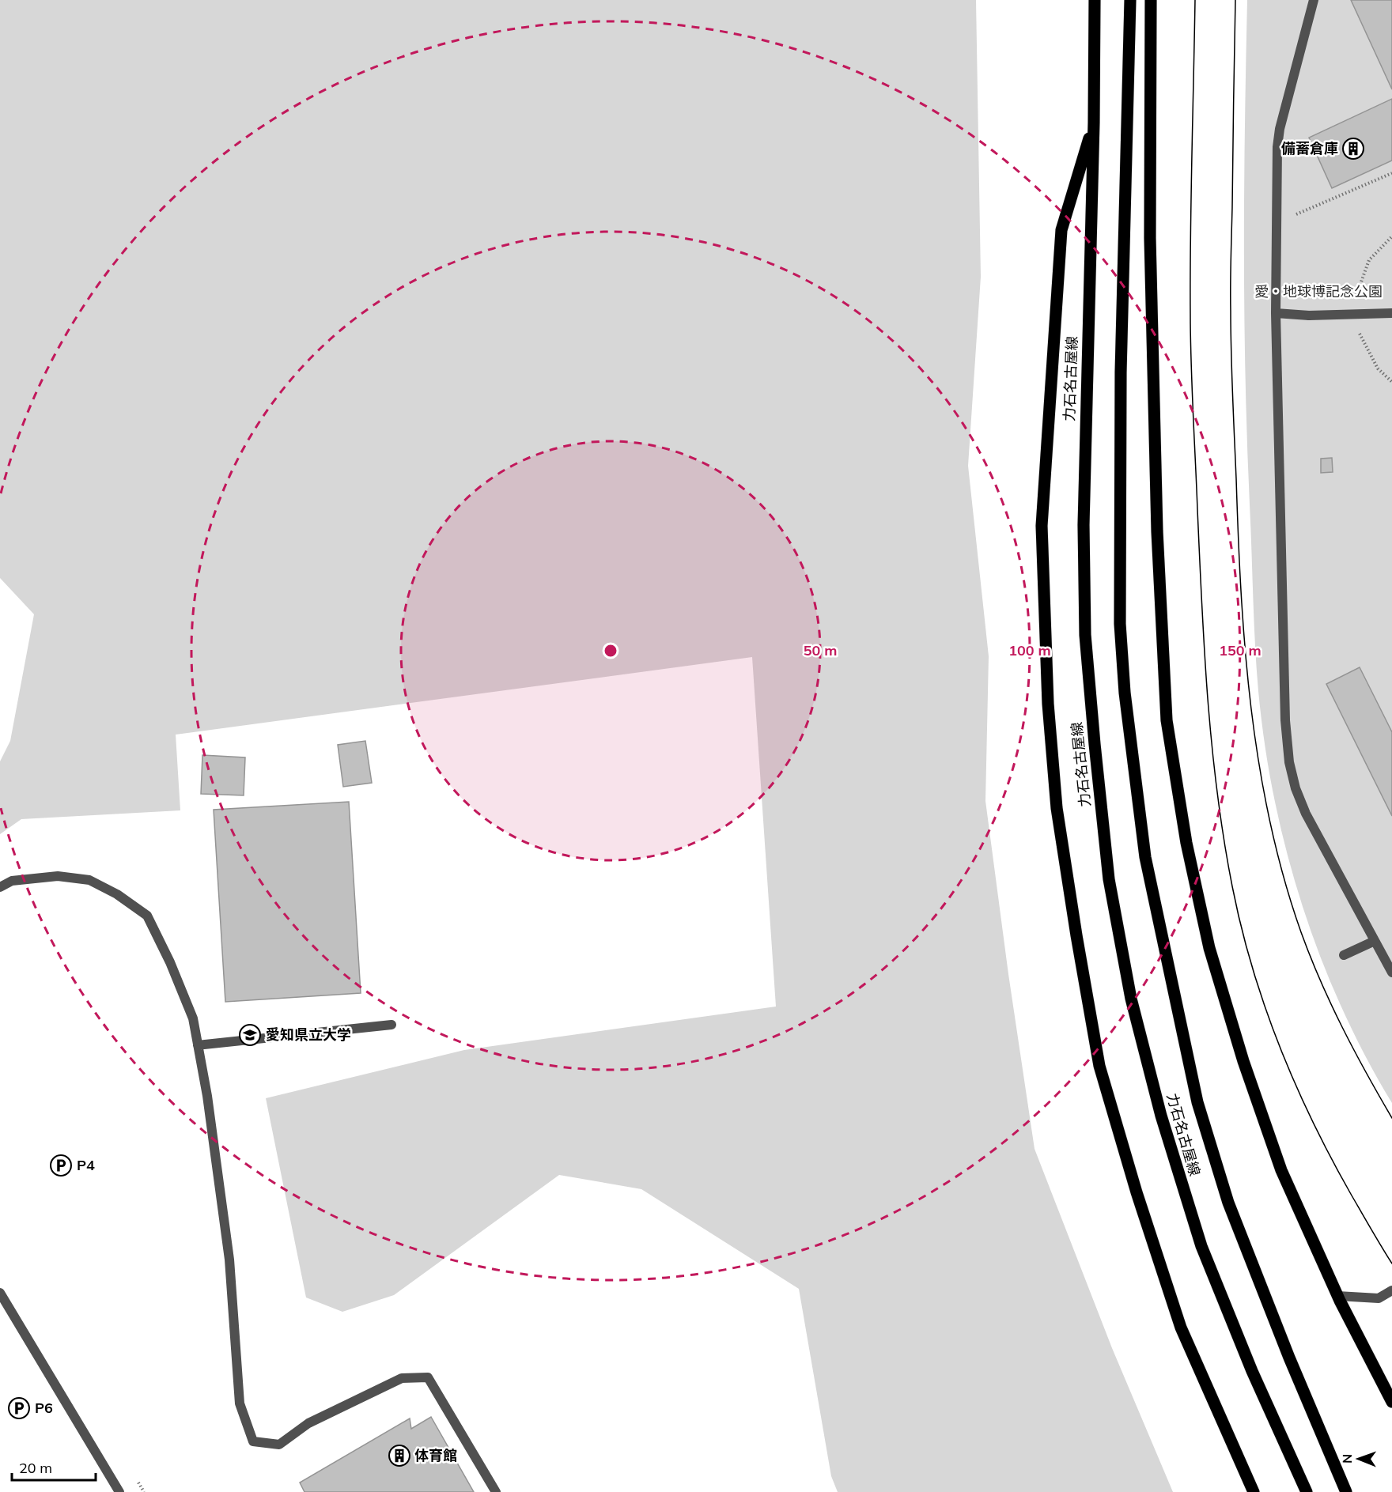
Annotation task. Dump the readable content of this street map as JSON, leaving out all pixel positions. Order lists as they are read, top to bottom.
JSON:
{
  "streets": {
    "main road": ["力石名古屋線"]
  },
  "parks": ["愛・地球博記念公園"],
  "places": {
    "building": ["備蓄倉庫", "体育館"],
    "school or university": ["愛知県立大学"],
    "parking": ["P4", "P6"]
  },
  "scale_bar": "20 m",
  "north": "left",
  "rings": ["50 m", "100 m", "150 m"]
}
